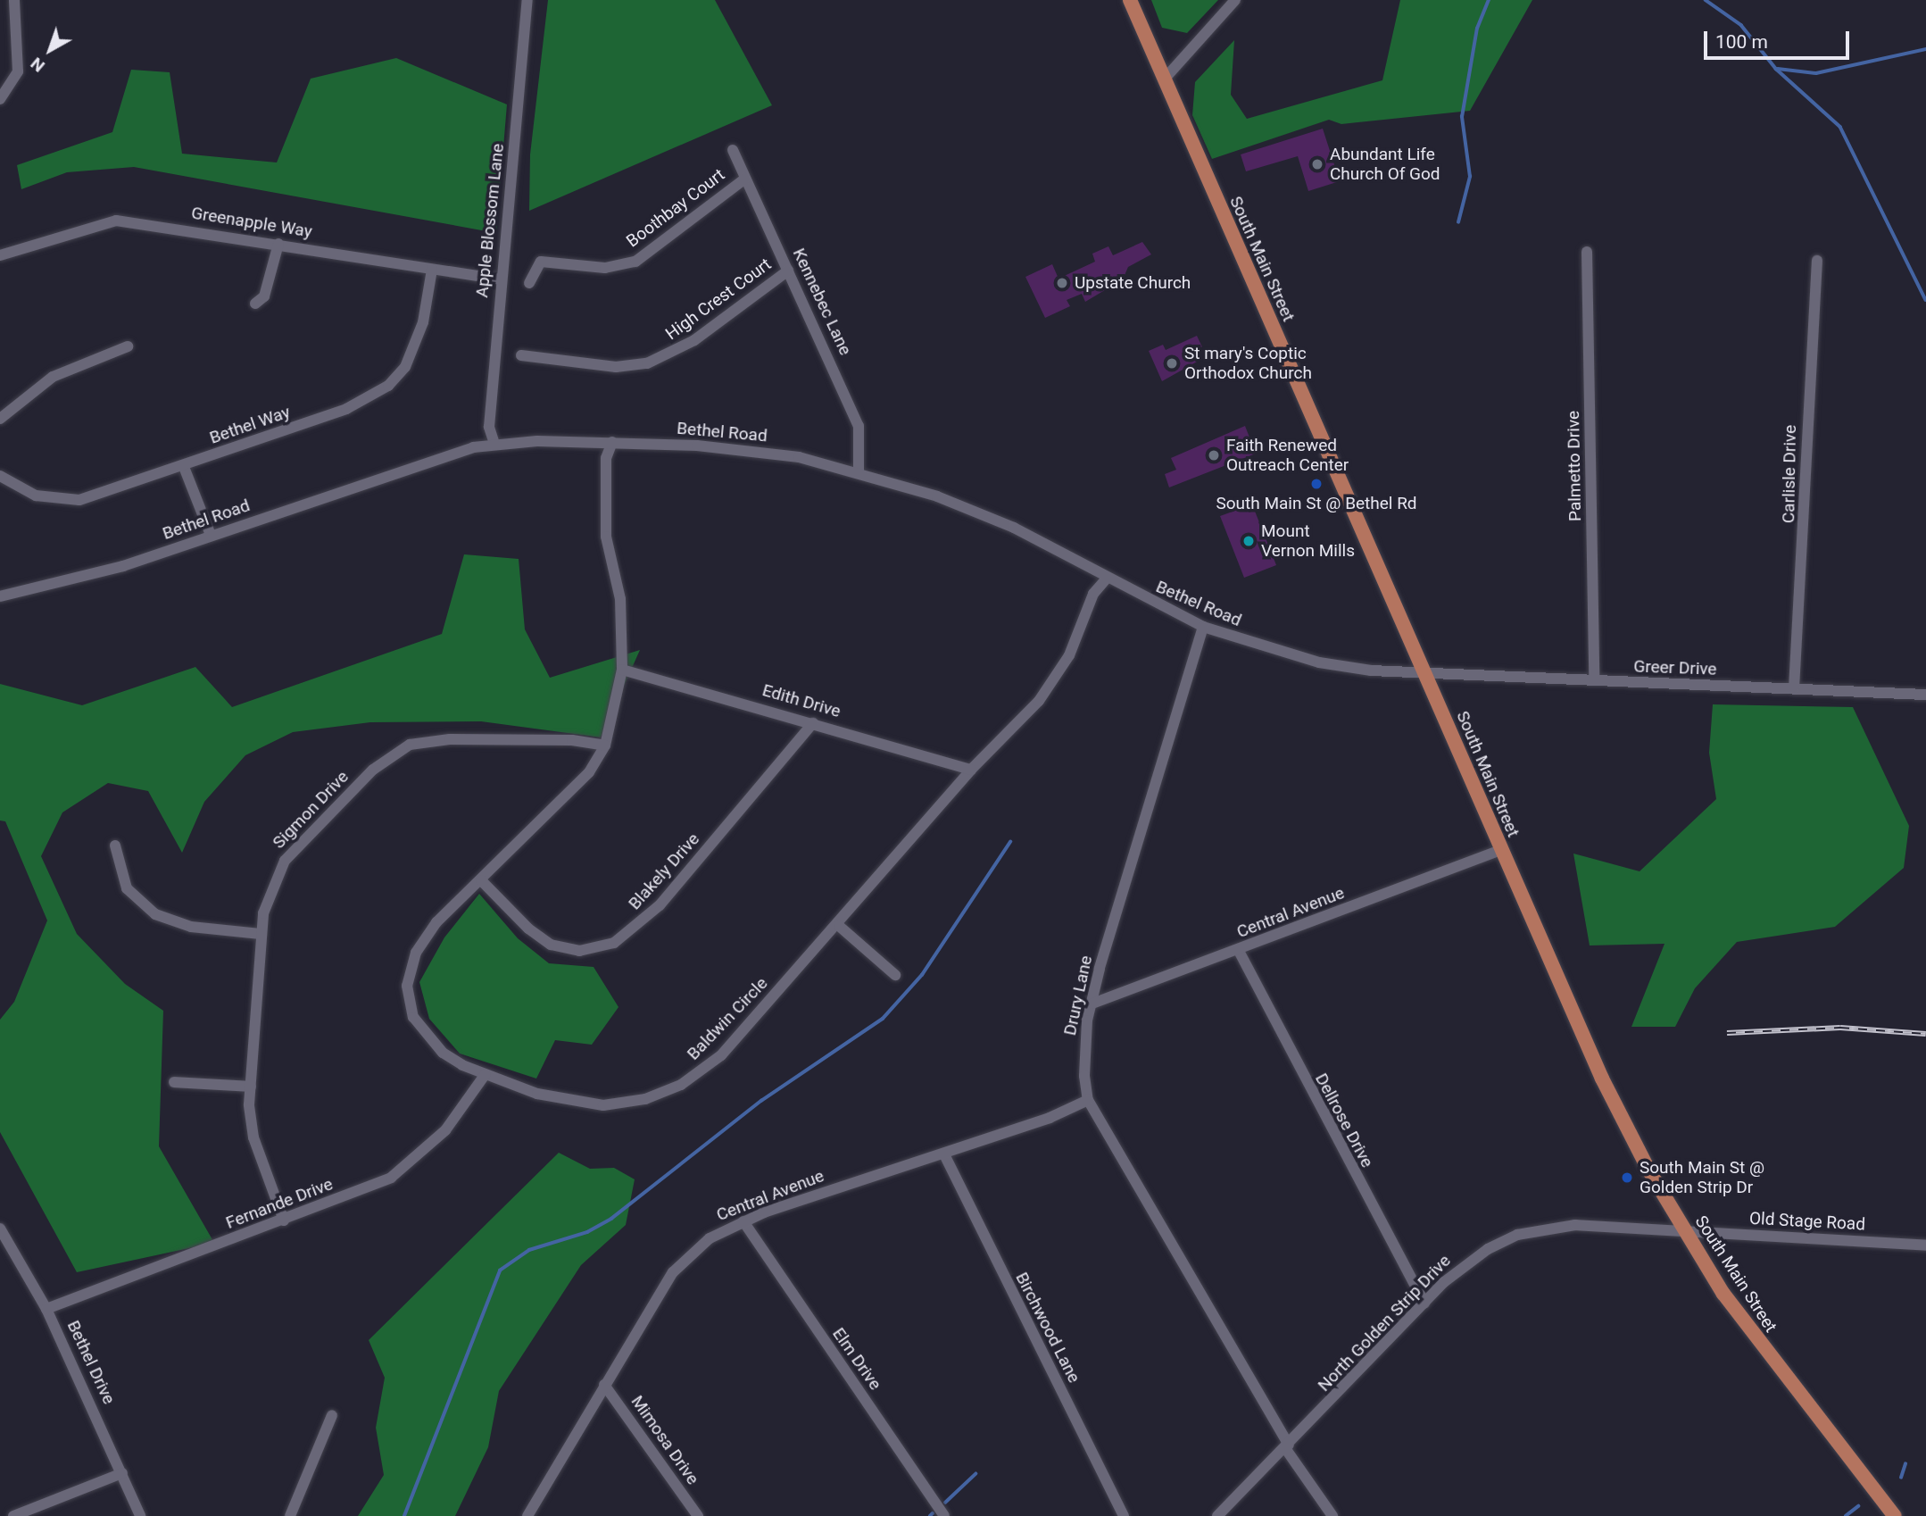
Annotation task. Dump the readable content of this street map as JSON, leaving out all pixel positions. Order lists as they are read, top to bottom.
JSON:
{
  "streets": {
    "main road": ["South Main Street"],
    "street": [
      "Boothbay Court",
      "Apple Blossom Lane",
      "Greenapple Way",
      "High Crest Court",
      "Kennebec Lane",
      "Bethel Way",
      "Bethel Road",
      "Palmetto Drive",
      "Carlisle Drive",
      "Greer Drive",
      "Edith Drive",
      "Sigmon Drive",
      "Blakely Drive",
      "Central Avenue",
      "Drury Lane",
      "Baldwin Circle",
      "Dellrose Drive",
      "Fernande Drive",
      "Old Stage Road",
      "North Golden Strip Drive",
      "Birchwood Lane",
      "Elm Drive",
      "Bethel Drive",
      "Mimosa Drive"
    ]
  },
  "crossings": [
    ["Boothbay Court", "Kennebec Lane"],
    ["Apple Blossom Lane", "Greenapple Way"],
    ["Apple Blossom Lane", "Bethel Road"],
    ["Greenapple Way", "Bethel Way"],
    ["South Main Street", "Bethel Road"],
    ["South Main Street", "Greer Drive"],
    ["South Main Street", "Central Avenue"],
    ["South Main Street", "Old Stage Road"],
    ["South Main Street", "North Golden Strip Drive"],
    ["High Crest Court", "Kennebec Lane"],
    ["Kennebec Lane", "Bethel Road"],
    ["Bethel Road", "Greer Drive"],
    ["Bethel Road", "Drury Lane"],
    ["Bethel Road", "Baldwin Circle"],
    ["Palmetto Drive", "Greer Drive"],
    ["Carlisle Drive", "Greer Drive"],
    ["Edith Drive", "Blakely Drive"],
    ["Edith Drive", "Baldwin Circle"],
    ["Sigmon Drive", "Baldwin Circle"],
    ["Sigmon Drive", "Fernande Drive"],
    ["Blakely Drive", "Baldwin Circle"],
    ["Central Avenue", "Drury Lane"],
    ["Central Avenue", "Dellrose Drive"],
    ["Central Avenue", "Birchwood Lane"],
    ["Central Avenue", "Elm Drive"],
    ["Central Avenue", "Mimosa Drive"],
    ["Drury Lane", "North Golden Strip Drive"],
    ["Baldwin Circle", "Fernande Drive"],
    ["Dellrose Drive", "North Golden Strip Drive"],
    ["Fernande Drive", "Bethel Drive"],
    ["Old Stage Road", "North Golden Strip Drive"]
  ],
  "places": [
    "Abundant Life Church Of God",
    "Upstate Church",
    "St mary's Coptic Orthodox Church",
    "Faith Renewed Outreach Center",
    "South Main St @ Bethel Rd",
    "Mount Vernon Mills",
    "South Main St @ Golden Strip Dr"
  ],
  "scale_bar": "100 m",
  "north": "bottom left"
}
